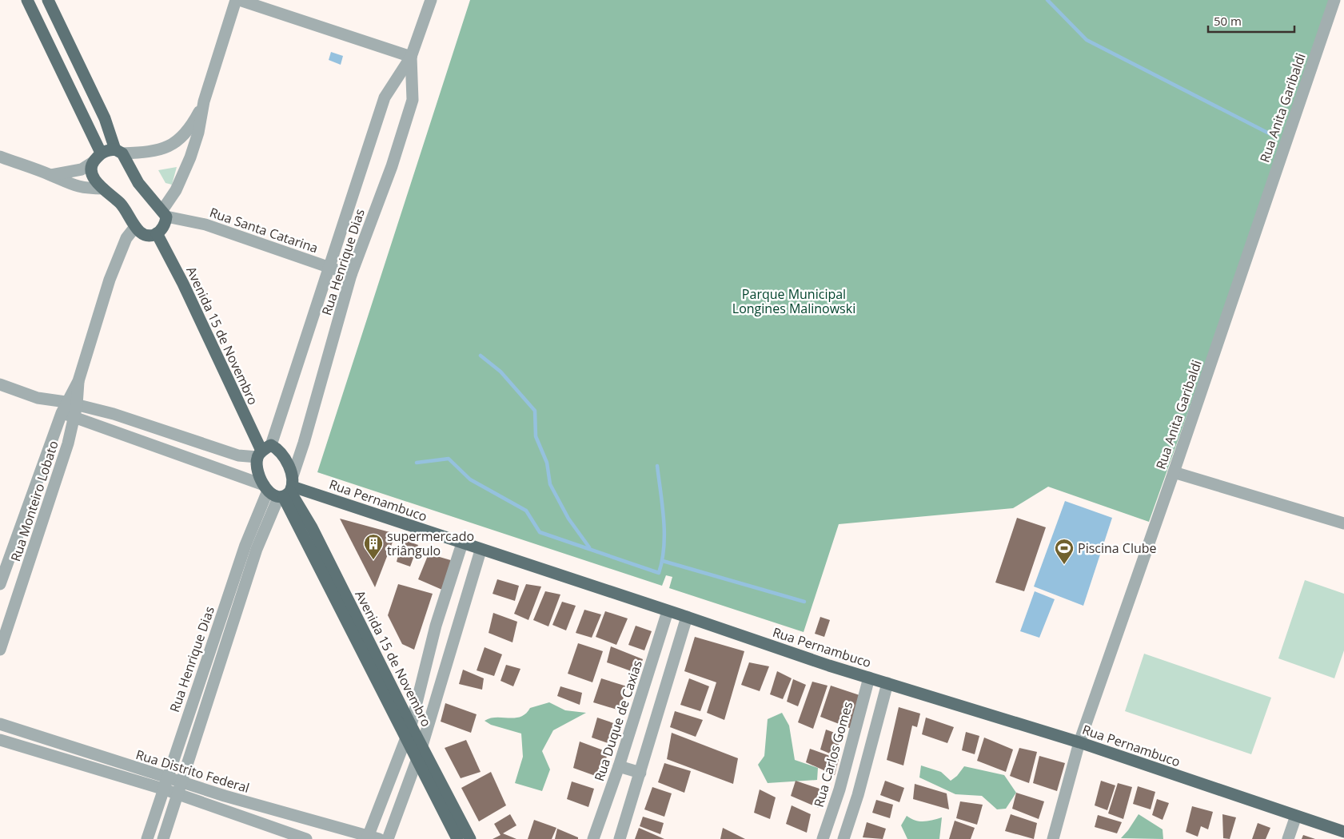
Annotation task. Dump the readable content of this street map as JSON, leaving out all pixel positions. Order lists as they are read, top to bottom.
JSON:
{
  "streets": {
    "main road": ["Avenida 15 de Novembro", "Rua Pernambuco"],
    "street": [
      "Rua Anita Garibaldi",
      "Rua Santa Catarina",
      "Rua Henrique Dias",
      "Rua Monteiro Lobato",
      "Rua Duque de Caxias",
      "Rua Carlos Gomes",
      "Rua Distrito Federal"
    ]
  },
  "crossings": [
    ["Rua Anita Garibaldi", "Rua Pernambuco"],
    ["Rua Santa Catarina", "Rua Henrique Dias"],
    ["Rua Henrique Dias", "Avenida 15 de Novembro"],
    ["Rua Henrique Dias", "Rua Pernambuco"],
    ["Rua Henrique Dias", "Rua Distrito Federal"],
    ["Avenida 15 de Novembro", "Rua Pernambuco"],
    ["Rua Pernambuco", "Rua Monteiro Lobato"],
    ["Rua Pernambuco", "Rua Duque de Caxias"],
    ["Rua Pernambuco", "Rua Carlos Gomes"]
  ],
  "parks": ["Parque Municipal Longines Malinowski"],
  "places": {
    "building": ["supermercado triângulo"],
    "sports": ["Piscina Clube"]
  },
  "scale_bar": "50 m"
}
